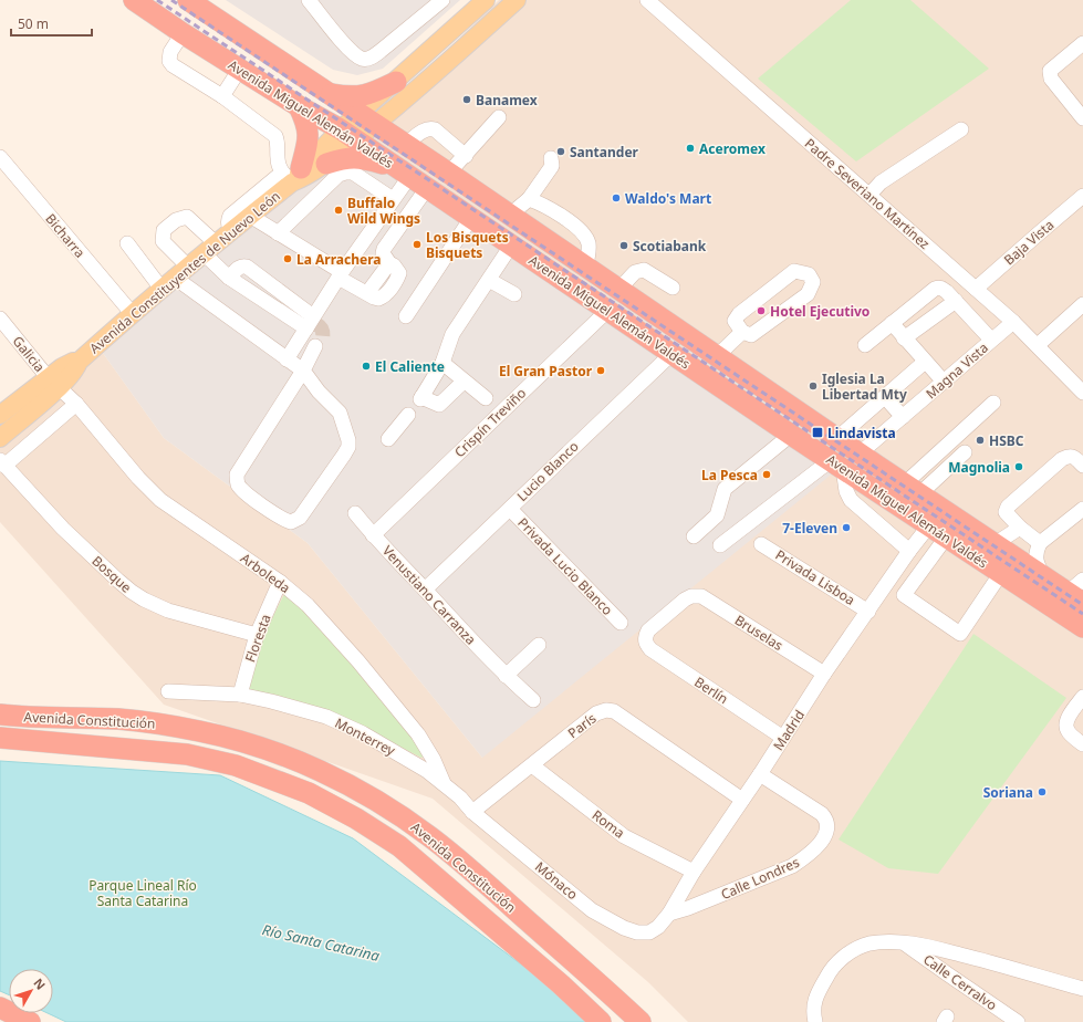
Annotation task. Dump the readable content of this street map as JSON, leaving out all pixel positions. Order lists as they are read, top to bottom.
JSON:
{
  "streets": {
    "highway": ["Avenida Miguel Alemán Valdés", "Avenida Constitución"],
    "main road": ["Avenida Constituyentes de Nuevo León"],
    "street": [
      "Padre Severiano Martínez",
      "Bicharra",
      "Baja Vista",
      "Galicia",
      "Magna Vista",
      "Crispín Treviño",
      "Lucio Blanco",
      "Privada Lucio Blanco",
      "Arboleda",
      "Bosque",
      "Privada Lisboa",
      "Venustiano Carranza",
      "Bruselas",
      "Floresta",
      "Berlín",
      "París",
      "Madrid",
      "Monterrey",
      "Roma",
      "Calle Londres",
      "Mónaco",
      "Calle Cerralvo"
    ]
  },
  "crossings": [
    ["Avenida Miguel Alemán Valdés", "Avenida Constituyentes de Nuevo León"],
    ["Avenida Miguel Alemán Valdés", "Magna Vista"],
    ["Avenida Miguel Alemán Valdés", "Crispín Treviño"],
    ["Avenida Miguel Alemán Valdés", "Lucio Blanco"],
    ["Avenida Miguel Alemán Valdés", "Madrid"],
    ["Padre Severiano Martínez", "Baja Vista"],
    ["Padre Severiano Martínez", "Magna Vista"],
    ["Bicharra", "Avenida Constituyentes de Nuevo León"],
    ["Avenida Constituyentes de Nuevo León", "Galicia"],
    ["Avenida Constituyentes de Nuevo León", "Arboleda"],
    ["Galicia", "Arboleda"],
    ["Crispín Treviño", "Venustiano Carranza"],
    ["Lucio Blanco", "Privada Lucio Blanco"],
    ["Lucio Blanco", "Venustiano Carranza"],
    ["Arboleda", "Floresta"],
    ["Arboleda", "Monterrey"],
    ["Bosque", "Floresta"],
    ["Privada Lisboa", "Madrid"],
    ["Bruselas", "Berlín"],
    ["Bruselas", "Madrid"],
    ["Floresta", "Monterrey"],
    ["Berlín", "Madrid"],
    ["París", "Madrid"],
    ["París", "Monterrey"],
    ["París", "Roma"],
    ["París", "Mónaco"],
    ["Madrid", "Roma"],
    ["Madrid", "Calle Londres"],
    ["Madrid", "Mónaco"],
    ["Monterrey", "Mónaco"]
  ],
  "water": ["Río Santa Catarina"],
  "parks": ["Parque Lineal Río Santa Catarina"],
  "places": {
    "other": [
      "Banamex",
      "Aceromex",
      "Santander",
      "Waldo's Mart",
      "Buffalo Wild Wings",
      "Los Bisquets Bisquets",
      "Scotiabank",
      "La Arrachera",
      "Hotel Ejecutivo",
      "El Caliente",
      "El Gran Pastor",
      "Iglesia La Libertad Mty",
      "HSBC",
      "Magnolia",
      "La Pesca",
      "7-Eleven",
      "Soriana"
    ],
    "transit": ["Lindavista"]
  },
  "scale_bar": "50 m",
  "north": "top right"
}
